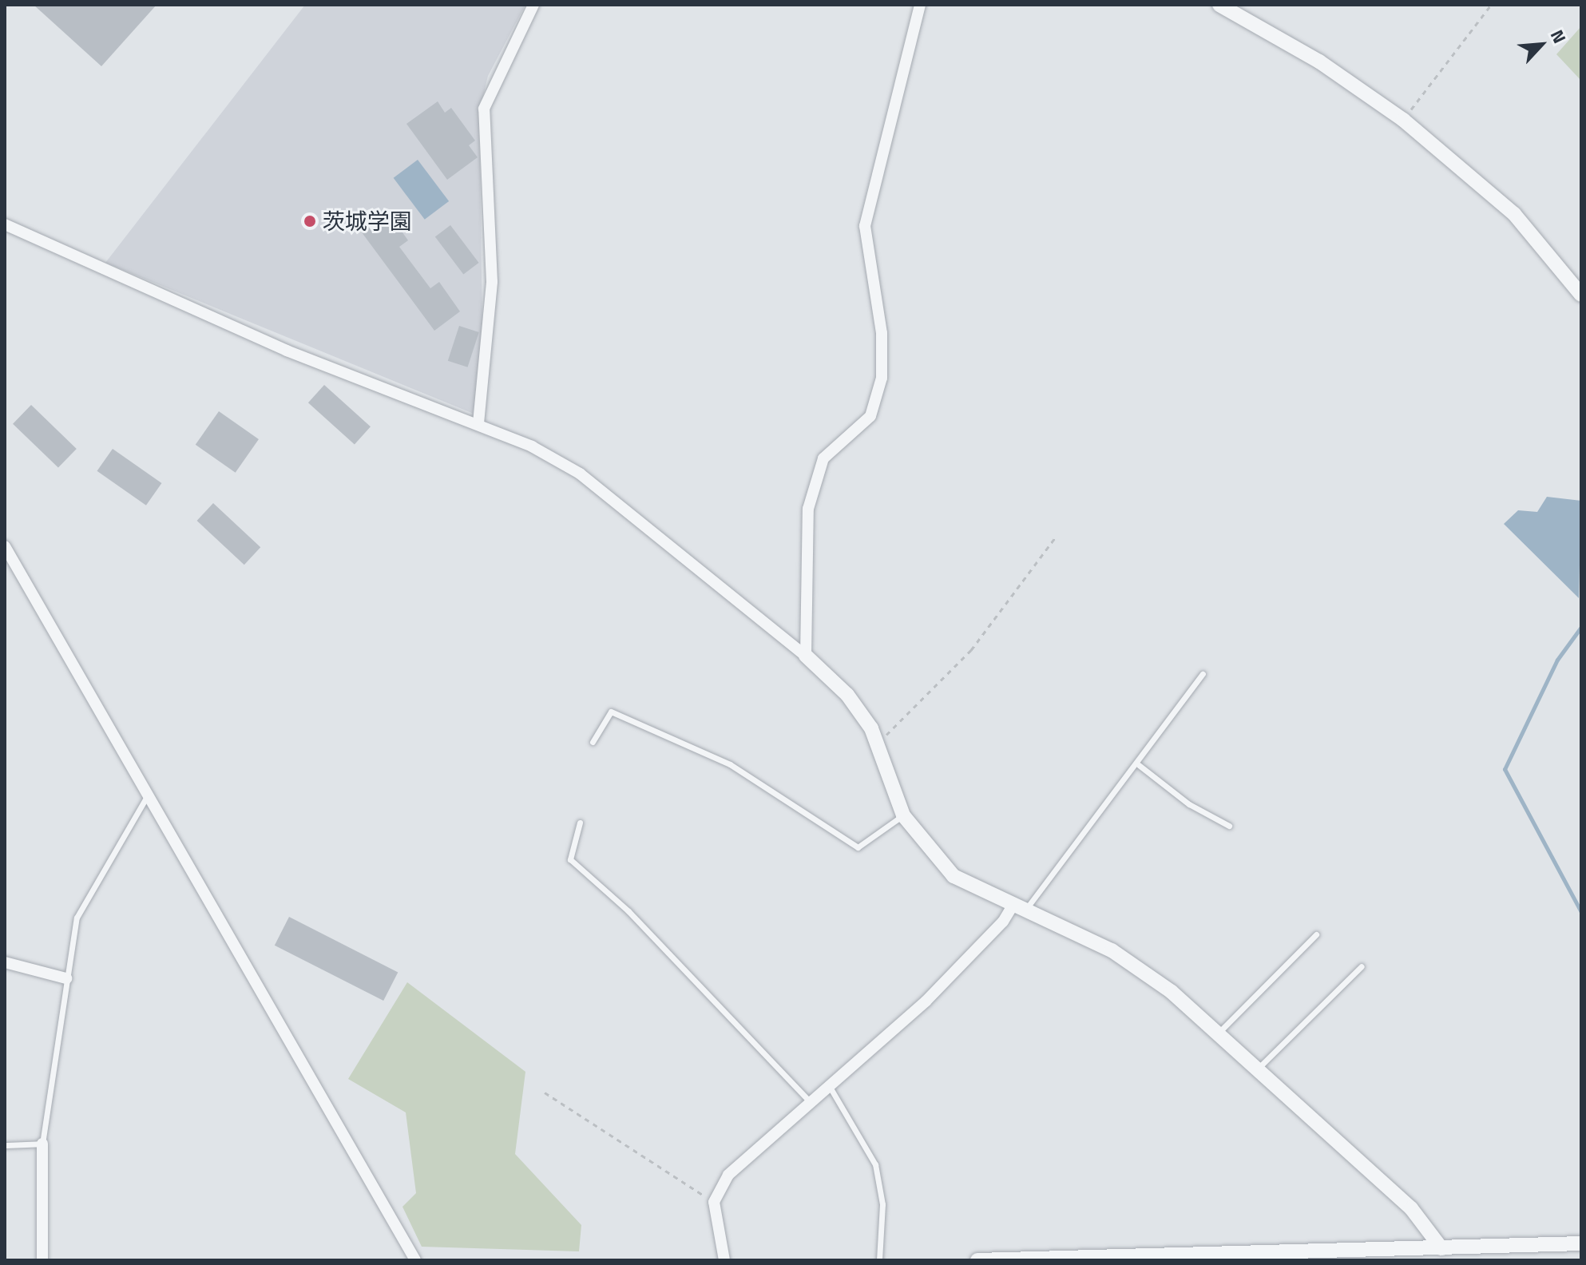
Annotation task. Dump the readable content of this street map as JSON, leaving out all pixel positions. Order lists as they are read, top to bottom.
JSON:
{
  "places": ["茨城学園"],
  "north": "top right"
}
